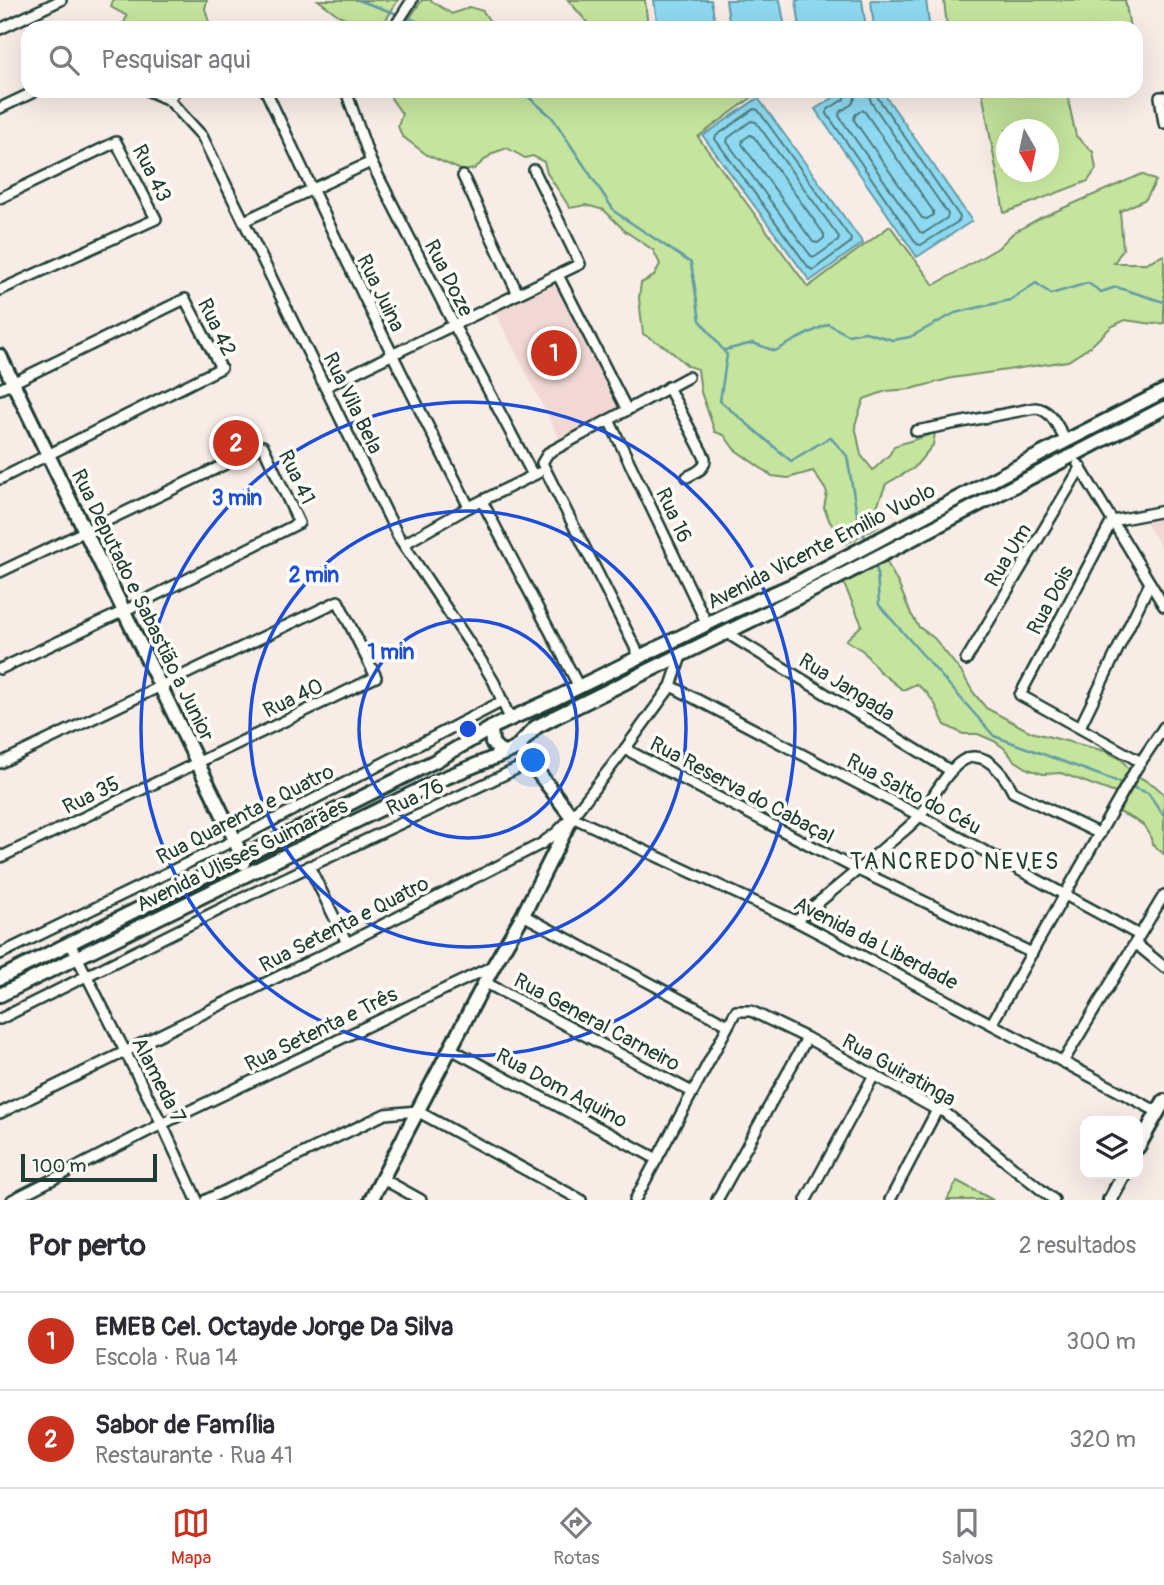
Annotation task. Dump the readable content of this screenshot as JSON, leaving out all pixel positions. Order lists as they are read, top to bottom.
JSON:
{
  "streets": {
    "main road": ["Avenida Vicente Emilio Vuolo", "Rua Deputado e Sabastião a Junior", "Avenida Ulisses Guimarães"],
    "street": [
      "Rua 43",
      "Rua Doze",
      "Rua Juina",
      "Rua 42",
      "Rua Vila Bela",
      "Rua 41",
      "Rua 16",
      "Rua Um",
      "Rua Dois",
      "Rua Jangada",
      "Rua 40",
      "Rua Reserva do Cabaçal",
      "Rua Salto do Céu",
      "Rua 35",
      "Rua 76",
      "Rua Quarenta e Quatro",
      "Rua Setenta e Quatro",
      "Avenida da Liberdade",
      "Rua General Carneiro",
      "Rua Setenta e Três",
      "Rua Guiratinga",
      "Alameda 7",
      "Rua Dom Aquino"
    ]
  },
  "crossings": [
    ["Rua 42", "Rua Deputado e Sabastião a Junior"],
    ["Rua Vila Bela", "Avenida Vicente Emilio Vuolo"],
    ["Rua Vila Bela", "Rua Quarenta e Quatro"],
    ["Rua Vila Bela", "Avenida Ulisses Guimarães"],
    ["Rua 41", "Rua Deputado e Sabastião a Junior"],
    ["Rua 16", "Avenida Vicente Emilio Vuolo"],
    ["Avenida Vicente Emilio Vuolo", "Rua Jangada"],
    ["Avenida Vicente Emilio Vuolo", "Avenida Ulisses Guimarães"],
    ["Avenida Vicente Emilio Vuolo", "Rua Setenta e Quatro"],
    ["Rua Deputado e Sabastião a Junior", "Rua 40"],
    ["Rua Deputado e Sabastião a Junior", "Rua 35"],
    ["Rua Deputado e Sabastião a Junior", "Rua Quarenta e Quatro"],
    ["Rua Deputado e Sabastião a Junior", "Avenida Ulisses Guimarães"],
    ["Rua 40", "Rua 35"],
    ["Rua Reserva do Cabaçal", "Rua Setenta e Quatro"],
    ["Rua Salto do Céu", "Rua Setenta e Quatro"],
    ["Rua 76", "Alameda 7"],
    ["Avenida Ulisses Guimarães", "Alameda 7"],
    ["Rua Setenta e Quatro", "Avenida da Liberdade"],
    ["Rua Setenta e Quatro", "Alameda 7"],
    ["Rua Setenta e Três", "Alameda 7"]
  ],
  "districts": ["TANCREDO NEVES"],
  "scale_bar": "100 m",
  "north": "bottom",
  "page": {
    "search": "Pesquisar aqui",
    "pins": ["1", "2"],
    "scale": "100 m",
    "heading": ["Por perto", "2 resultados"],
    "list": [
      {
        "mark": "1",
        "name": "EMEB Cel. Octayde Jorge Da Silva",
        "note": "Escola · Rua 14",
        "value": "300 m"
      },
      {
        "mark": "2",
        "name": "Sabor de Família",
        "note": "Restaurante · Rua 41",
        "value": "320 m"
      }
    ],
    "nav": ["Mapa", "Rotas", "Salvos"]
  },
  "rings": ["3 min", "2 min", "1 min"]
}
